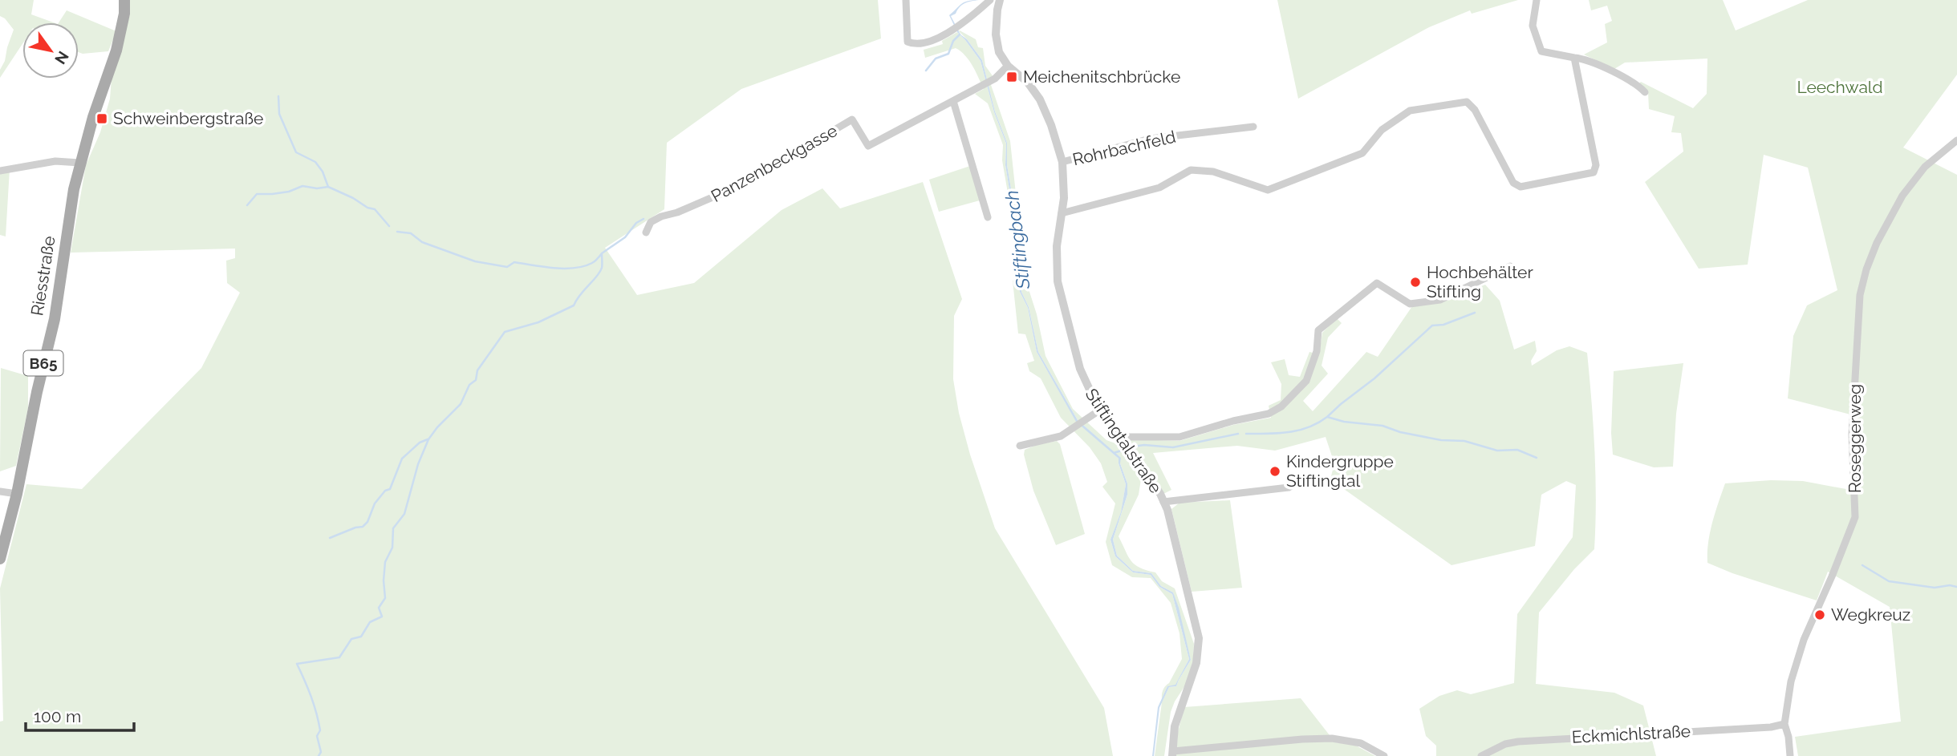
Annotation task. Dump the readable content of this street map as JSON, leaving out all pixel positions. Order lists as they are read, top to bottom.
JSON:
{
  "streets": {
    "main road": ["Riesstraße", "B65"],
    "street": [
      "Rohrbachfeld",
      "Panzenbeckgasse",
      "Roseggerweg",
      "Stiftingtalstraße",
      "Eckmichlstraße"
    ]
  },
  "crossings": [
    ["Rohrbachfeld", "Stiftingtalstraße"],
    ["Panzenbeckgasse", "Stiftingtalstraße"],
    ["Roseggerweg", "Eckmichlstraße"]
  ],
  "water": ["Stiftingbach"],
  "parks": ["Leechwald"],
  "places": {
    "transit": ["Meichenitschbrücke", "Schweinbergstraße"],
    "other": ["Hochbehälter Stifting", "Kindergruppe Stiftingtal", "Wegkreuz"]
  },
  "scale_bar": "100 m",
  "north": "bottom right"
}
